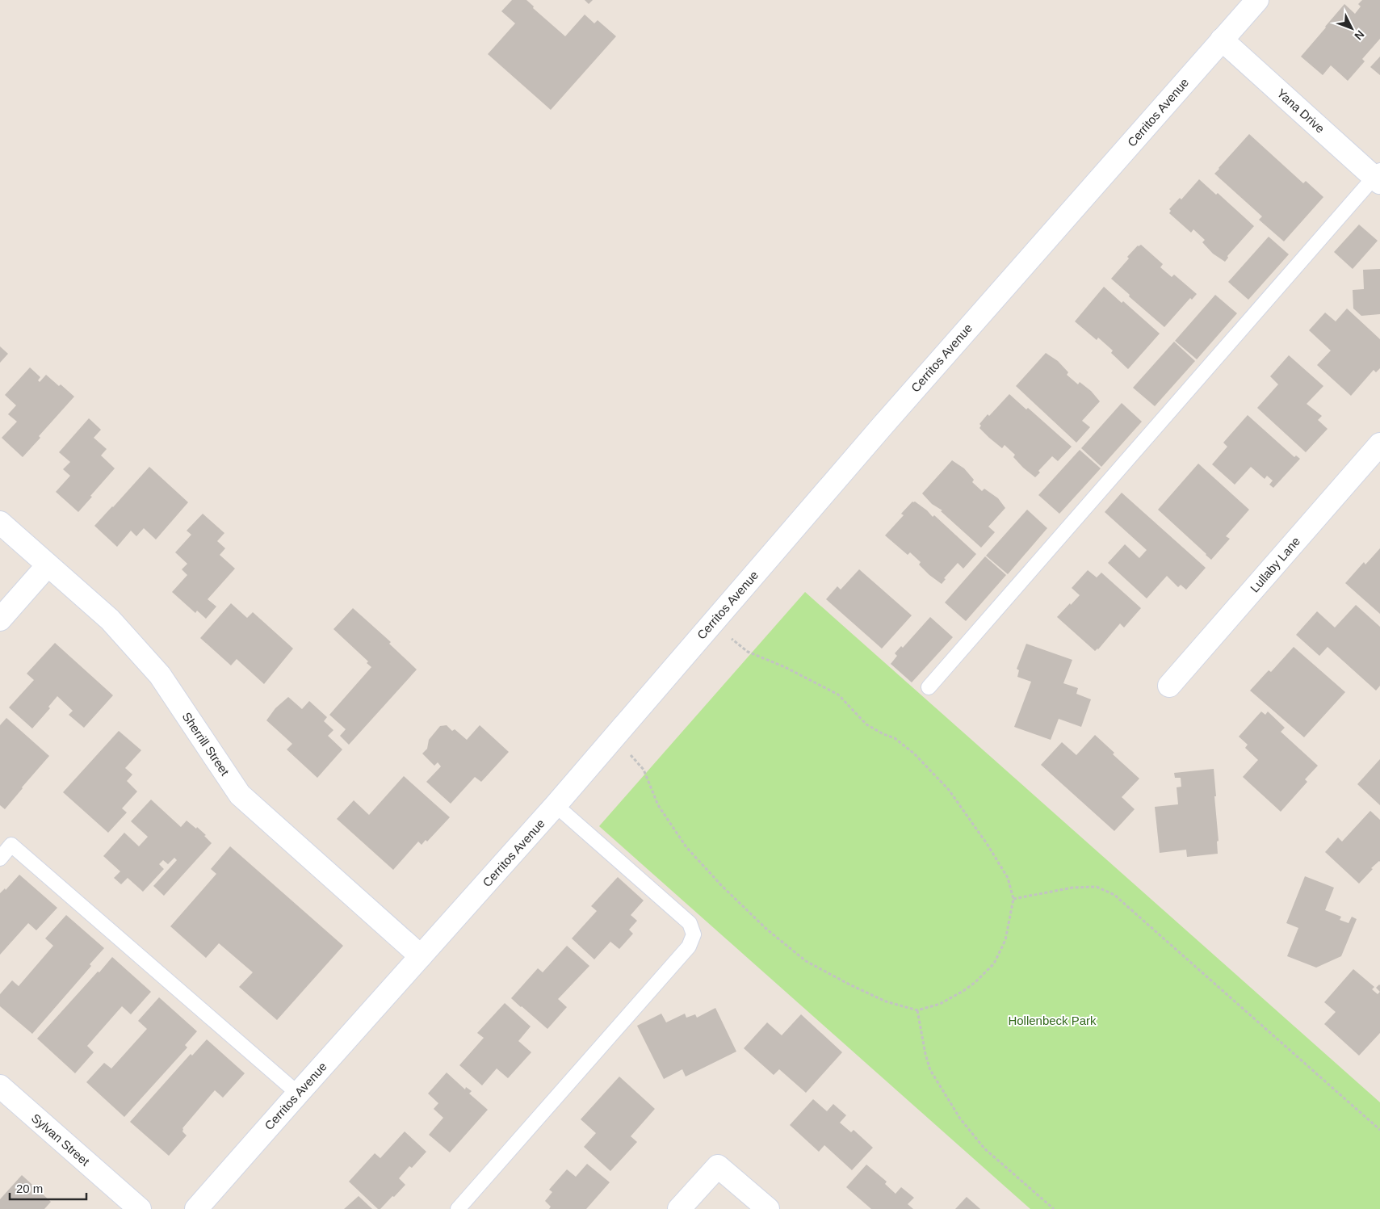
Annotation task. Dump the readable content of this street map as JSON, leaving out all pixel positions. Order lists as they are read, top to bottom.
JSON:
{
  "streets": {
    "street": [
      "Yana Drive",
      "Cerritos Avenue",
      "Lullaby Lane",
      "Sherrill Street",
      "Sylvan Street"
    ]
  },
  "crossings": [
    ["Yana Drive", "Cerritos Avenue"],
    ["Cerritos Avenue", "Sherrill Street"]
  ],
  "parks": ["Hollenbeck Park"],
  "scale_bar": "20 m",
  "north": "bottom right"
}
